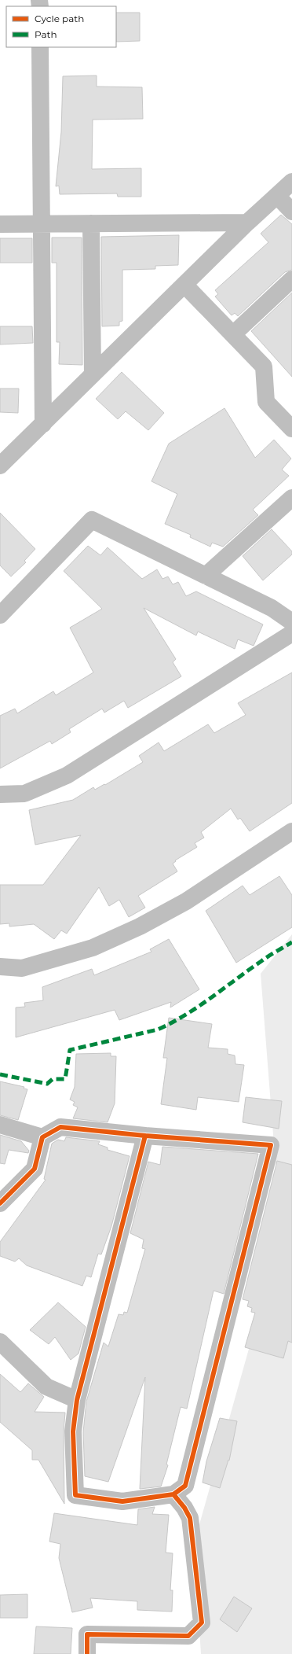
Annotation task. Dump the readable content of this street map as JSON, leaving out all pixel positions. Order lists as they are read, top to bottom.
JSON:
{
  "legend": ["Cycle path", "Path"]
}
